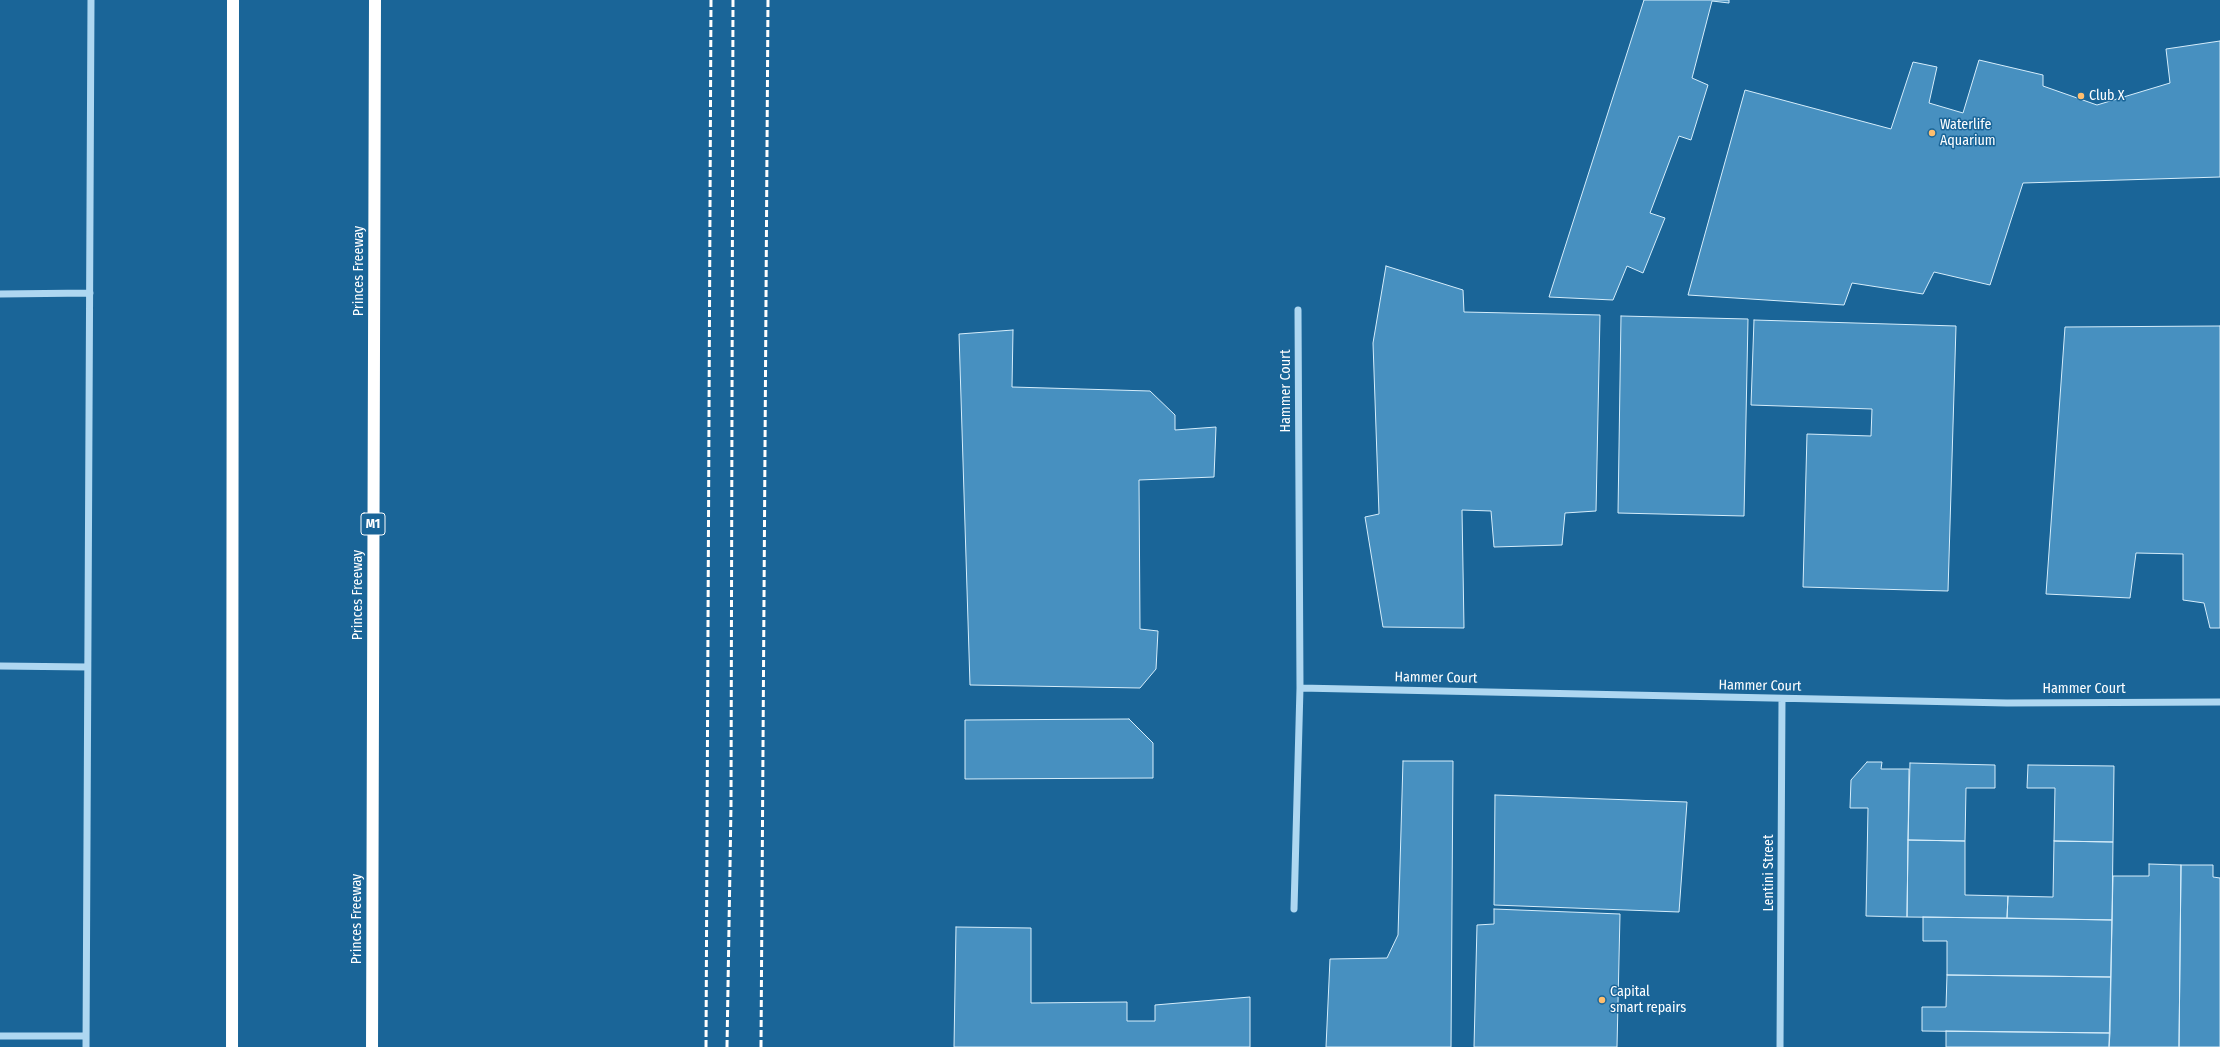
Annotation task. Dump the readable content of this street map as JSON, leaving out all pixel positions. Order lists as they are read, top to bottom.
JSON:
{
  "streets": {
    "highway": ["Princes Freeway", "M1"],
    "street": ["Hammer Court", "Lentini Street"]
  },
  "crossings": [
    ["Hammer Court", "Lentini Street"]
  ],
  "places": ["Club X", "Waterlife Aquarium", "Capital smart repairs"]
}
